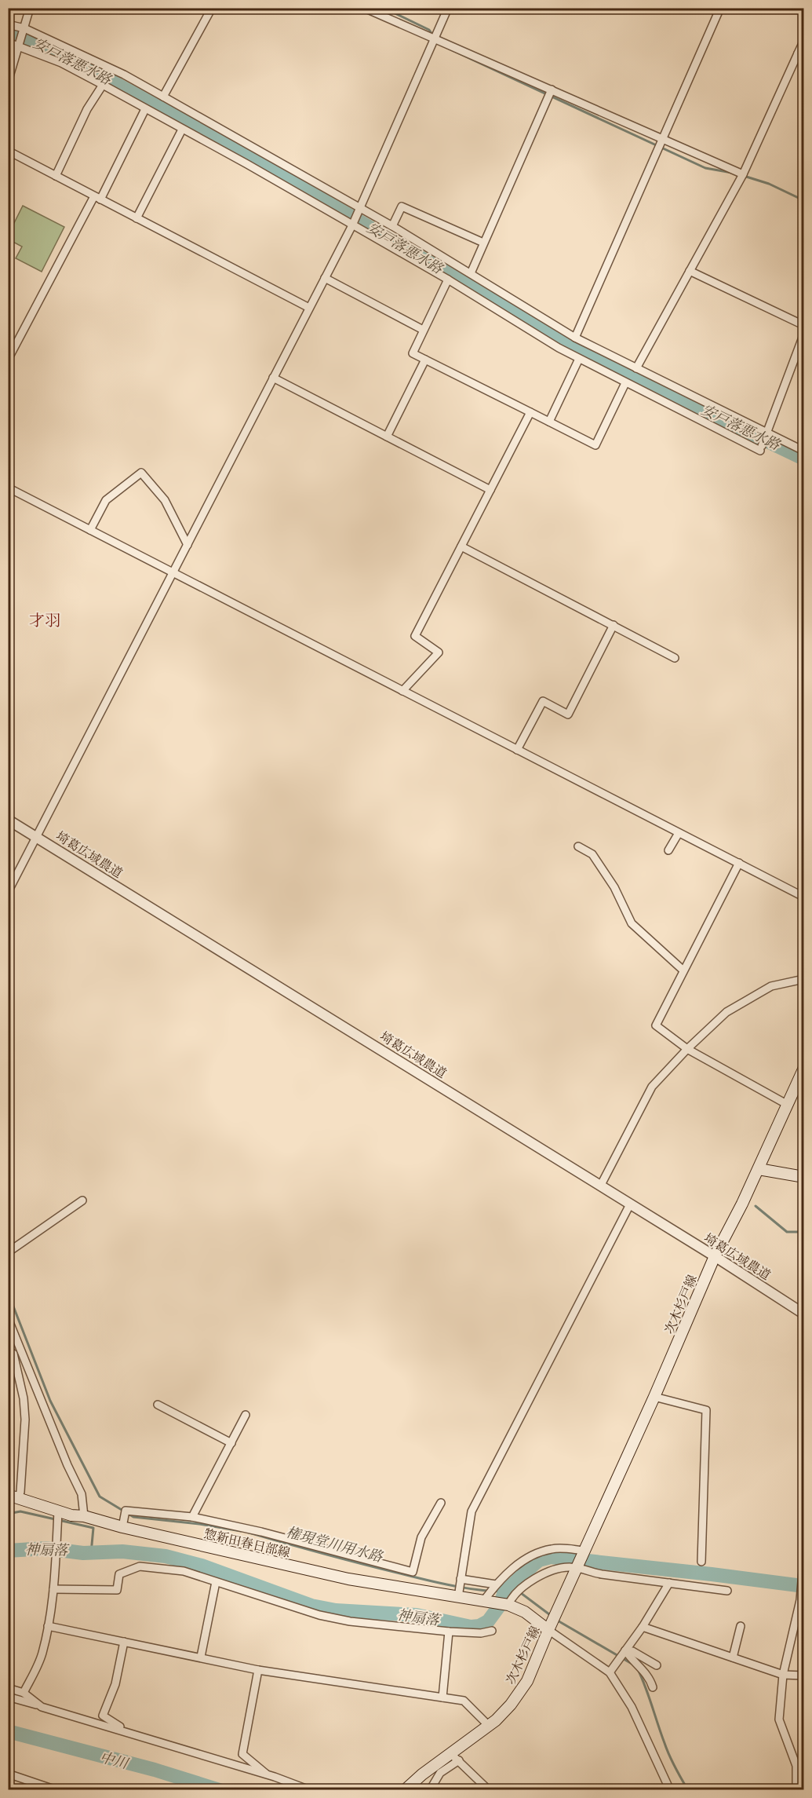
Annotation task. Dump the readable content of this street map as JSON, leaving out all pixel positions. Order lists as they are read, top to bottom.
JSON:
{
  "streets": {
    "main road": ["次木杉戸線", "惣新田春日部線"],
    "street": ["埼葛広域農道"]
  },
  "crossings": [
    ["埼葛広域農道", "次木杉戸線"]
  ],
  "districts": ["才羽"],
  "water": [
    "安戸落悪水路",
    "権現堂川用水路",
    "神扇落",
    "中川"
  ]
}
